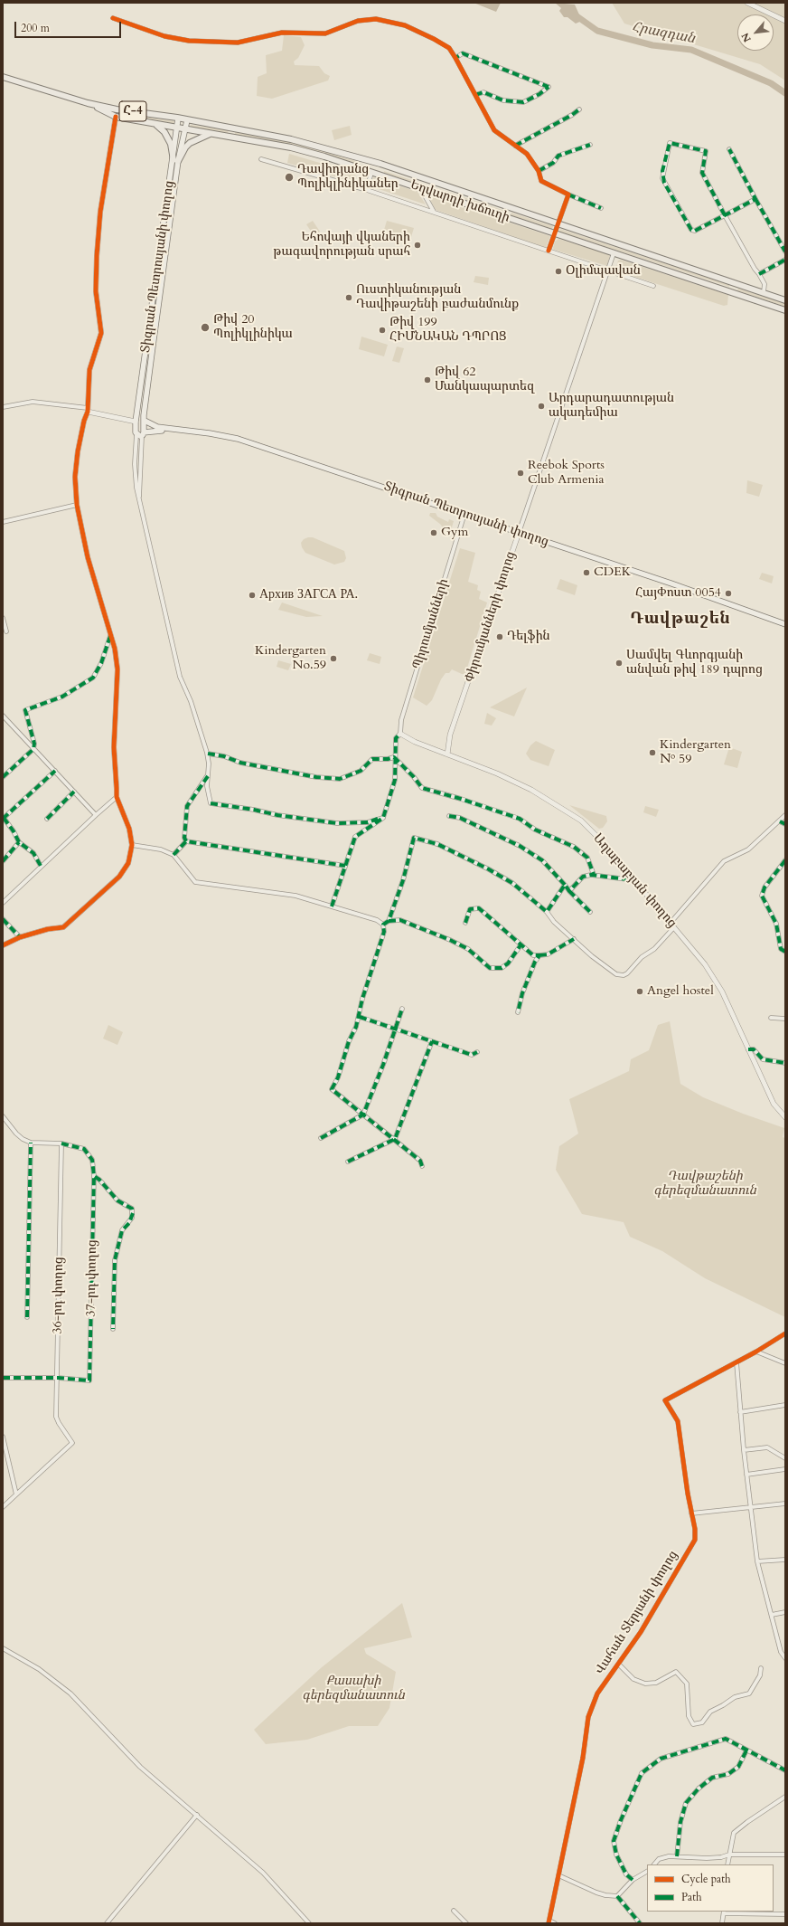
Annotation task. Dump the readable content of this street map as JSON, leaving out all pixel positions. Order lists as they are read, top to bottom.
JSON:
{
  "streets": {
    "main road": ["Հ-4", "Եղվարդի խճուղի", "Տիգրան Պետրոսյանի փողոց"],
    "street": [
      "Փիրումյանների փողոց",
      "Պիրումյանների",
      "Աղաբաբյան փողոց",
      "37-րդ փողոց",
      "36-րդ փողոց",
      "Վահան Տերյանի փողոց"
    ]
  },
  "crossings": [
    ["Եղվարդի խճուղի", "Տիգրան Պետրոսյանի փողոց"],
    ["Եղվարդի խճուղի", "Փիրումյանների փողոց"],
    ["Տիգրան Պետրոսյանի փողոց", "Փիրումյանների փողոց"],
    ["Տիգրան Պետրոսյանի փողոց", "Պիրումյանների"],
    ["Փիրումյանների փողոց", "Աղաբաբյան փողոց"],
    ["Պիրումյանների", "Աղաբաբյան փողոց"],
    ["37-րդ փողոց", "36-րդ փողոց"]
  ],
  "districts": ["Դավթաշեն"],
  "water": ["Հրազդան"],
  "parks": ["Դավթաշենի գերեզմանատուն", "Քասախի գերեզմանատուն"],
  "places": [
    "Դավիդյանց Պոլիկլինիկաներ",
    "Եհովայի վկաների թագավորության սրահ",
    "Օլիմպավան",
    "Ուստիկանության Դավիթաշենի բաժանմունք",
    "Թիվ 20 Պոլիկլինիկա",
    "Թիվ 199 ՀԻՄՆԱԿԱՆ ԴՊՐՈՑ",
    "Թիվ 62 Մանկապարտեզ",
    "Արդարադատության ակադեմիա",
    "Reebok Sports Club Armenia",
    "Gym",
    "CDEK",
    "ՀայՓոստ 0054",
    "Архив ЗАГСА РА.",
    "Դելֆին",
    "Kindergarten No.59",
    "Սամվել Գևորգյանի անվան թիվ 189 դպրոց",
    "Kindergarten № 59",
    "Angel hostel"
  ],
  "legend": ["Cycle path", "Path"],
  "scale_bar": "200 m",
  "north": "bottom left"
}
